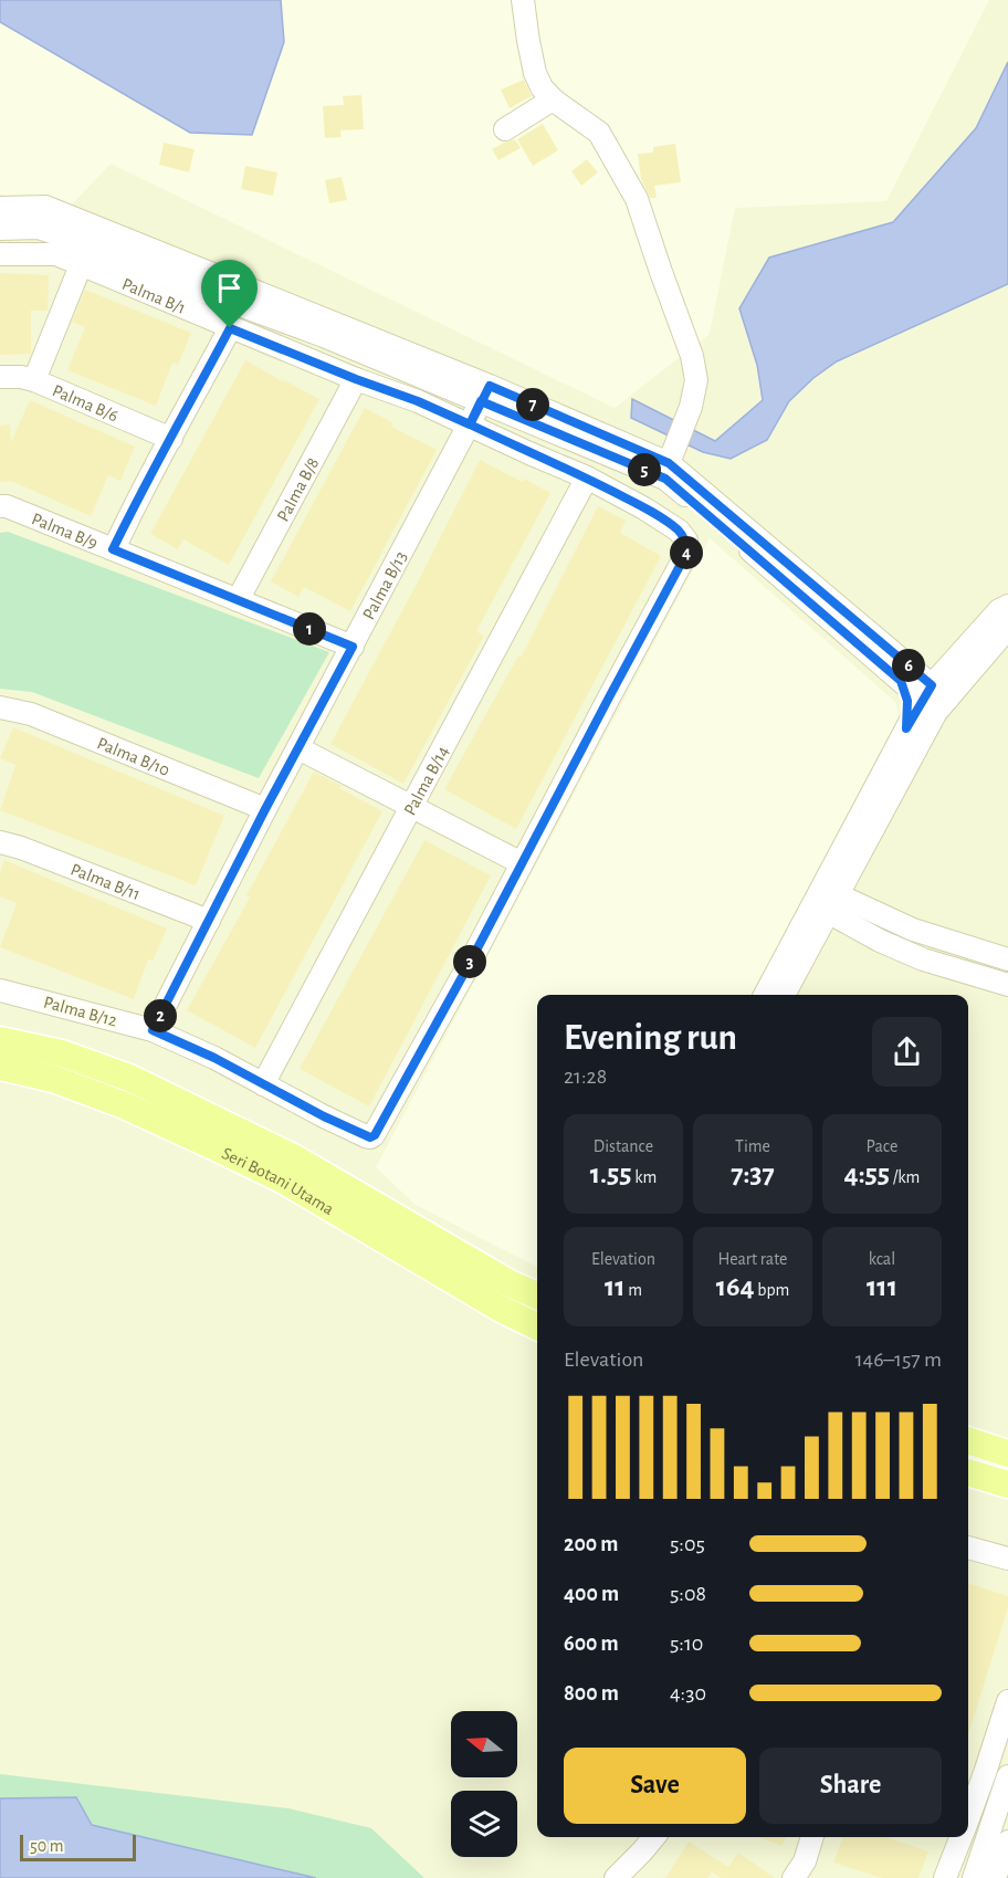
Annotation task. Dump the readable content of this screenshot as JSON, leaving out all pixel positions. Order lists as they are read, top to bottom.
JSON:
{
  "streets": {
    "main road": ["Seri Botani Utama"],
    "street": [
      "Palma B/1",
      "Palma B/6",
      "Palma B/8",
      "Palma B/9",
      "Palma B/13",
      "Palma B/10",
      "Palma B/14",
      "Palma B/11",
      "Palma B/12"
    ]
  },
  "crossings": [
    ["Palma B/1", "Palma B/8"],
    ["Palma B/1", "Palma B/13"],
    ["Palma B/1", "Palma B/14"],
    ["Palma B/1", "Palma B/12"],
    ["Palma B/8", "Palma B/9"],
    ["Palma B/9", "Palma B/13"],
    ["Palma B/13", "Palma B/10"],
    ["Palma B/13", "Palma B/11"],
    ["Palma B/13", "Palma B/12"],
    ["Palma B/14", "Palma B/12"]
  ],
  "scale_bar": "50 m",
  "north": "left",
  "page": {
    "pins": [
      "7",
      "5",
      "4",
      "1",
      "6",
      "3",
      "2"
    ],
    "heading": ["Evening run", "21:28"],
    "stats": [
      ["Distance", "1.55 km"],
      ["Time", "7:37"],
      ["Pace", "4:55 /km"],
      ["Elevation", "11 m"],
      ["Heart rate", "164 bpm"],
      ["kcal", "111"]
    ],
    "chart": ["Elevation", "146–157 m"],
    "list": [
      {
        "name": "200 m",
        "note": "5:05"
      },
      {
        "name": "400 m",
        "note": "5:08"
      },
      {
        "name": "600 m",
        "note": "5:10"
      },
      {
        "name": "800 m",
        "note": "4:30"
      }
    ],
    "buttons": ["Save", "Share"],
    "scale": "50 m"
  }
}
